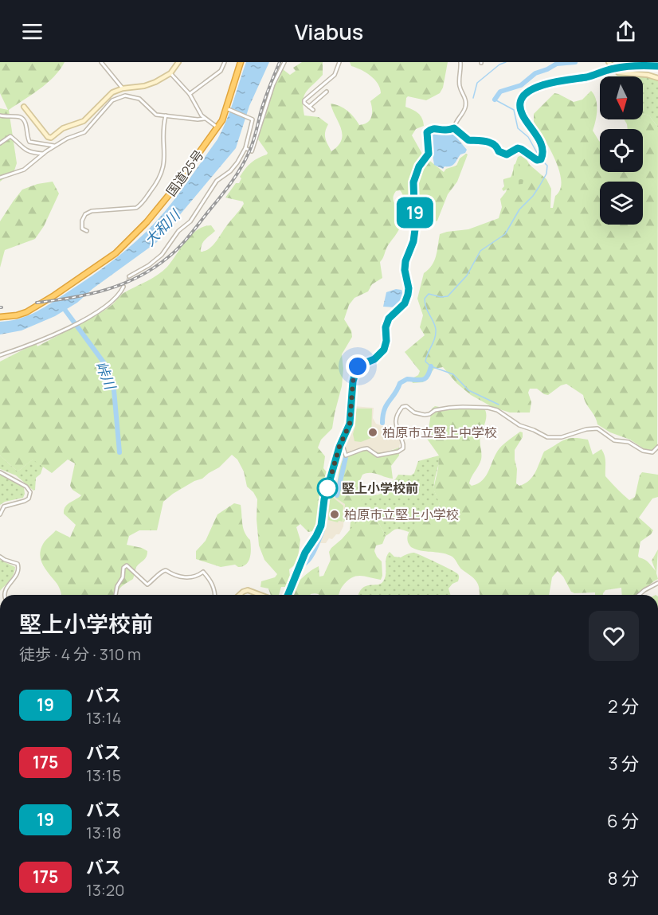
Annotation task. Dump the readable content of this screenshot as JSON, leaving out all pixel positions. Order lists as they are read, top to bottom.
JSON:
{
  "streets": {
    "highway": ["国道25号"]
  },
  "water": ["大和川", "峠川"],
  "places": ["柏原市立堅上中学校", "堅上小学校前", "柏原市立堅上小学校"],
  "lines": ["bus line 19"],
  "north": "bottom",
  "page": {
    "header": "Viabus",
    "on_map": "19",
    "heading": ["堅上小学校前", "徒歩 · 4 分 · 310 m"],
    "list": [
      {
        "mark": "19",
        "name": "バス",
        "note": "13:14",
        "value": "2 分"
      },
      {
        "mark": "175",
        "name": "バス",
        "note": "13:15",
        "value": "3 分"
      },
      {
        "mark": "19",
        "name": "バス",
        "note": "13:18",
        "value": "6 分"
      },
      {
        "mark": "175",
        "name": "バス",
        "note": "13:20",
        "value": "8 分"
      }
    ]
  }
}
